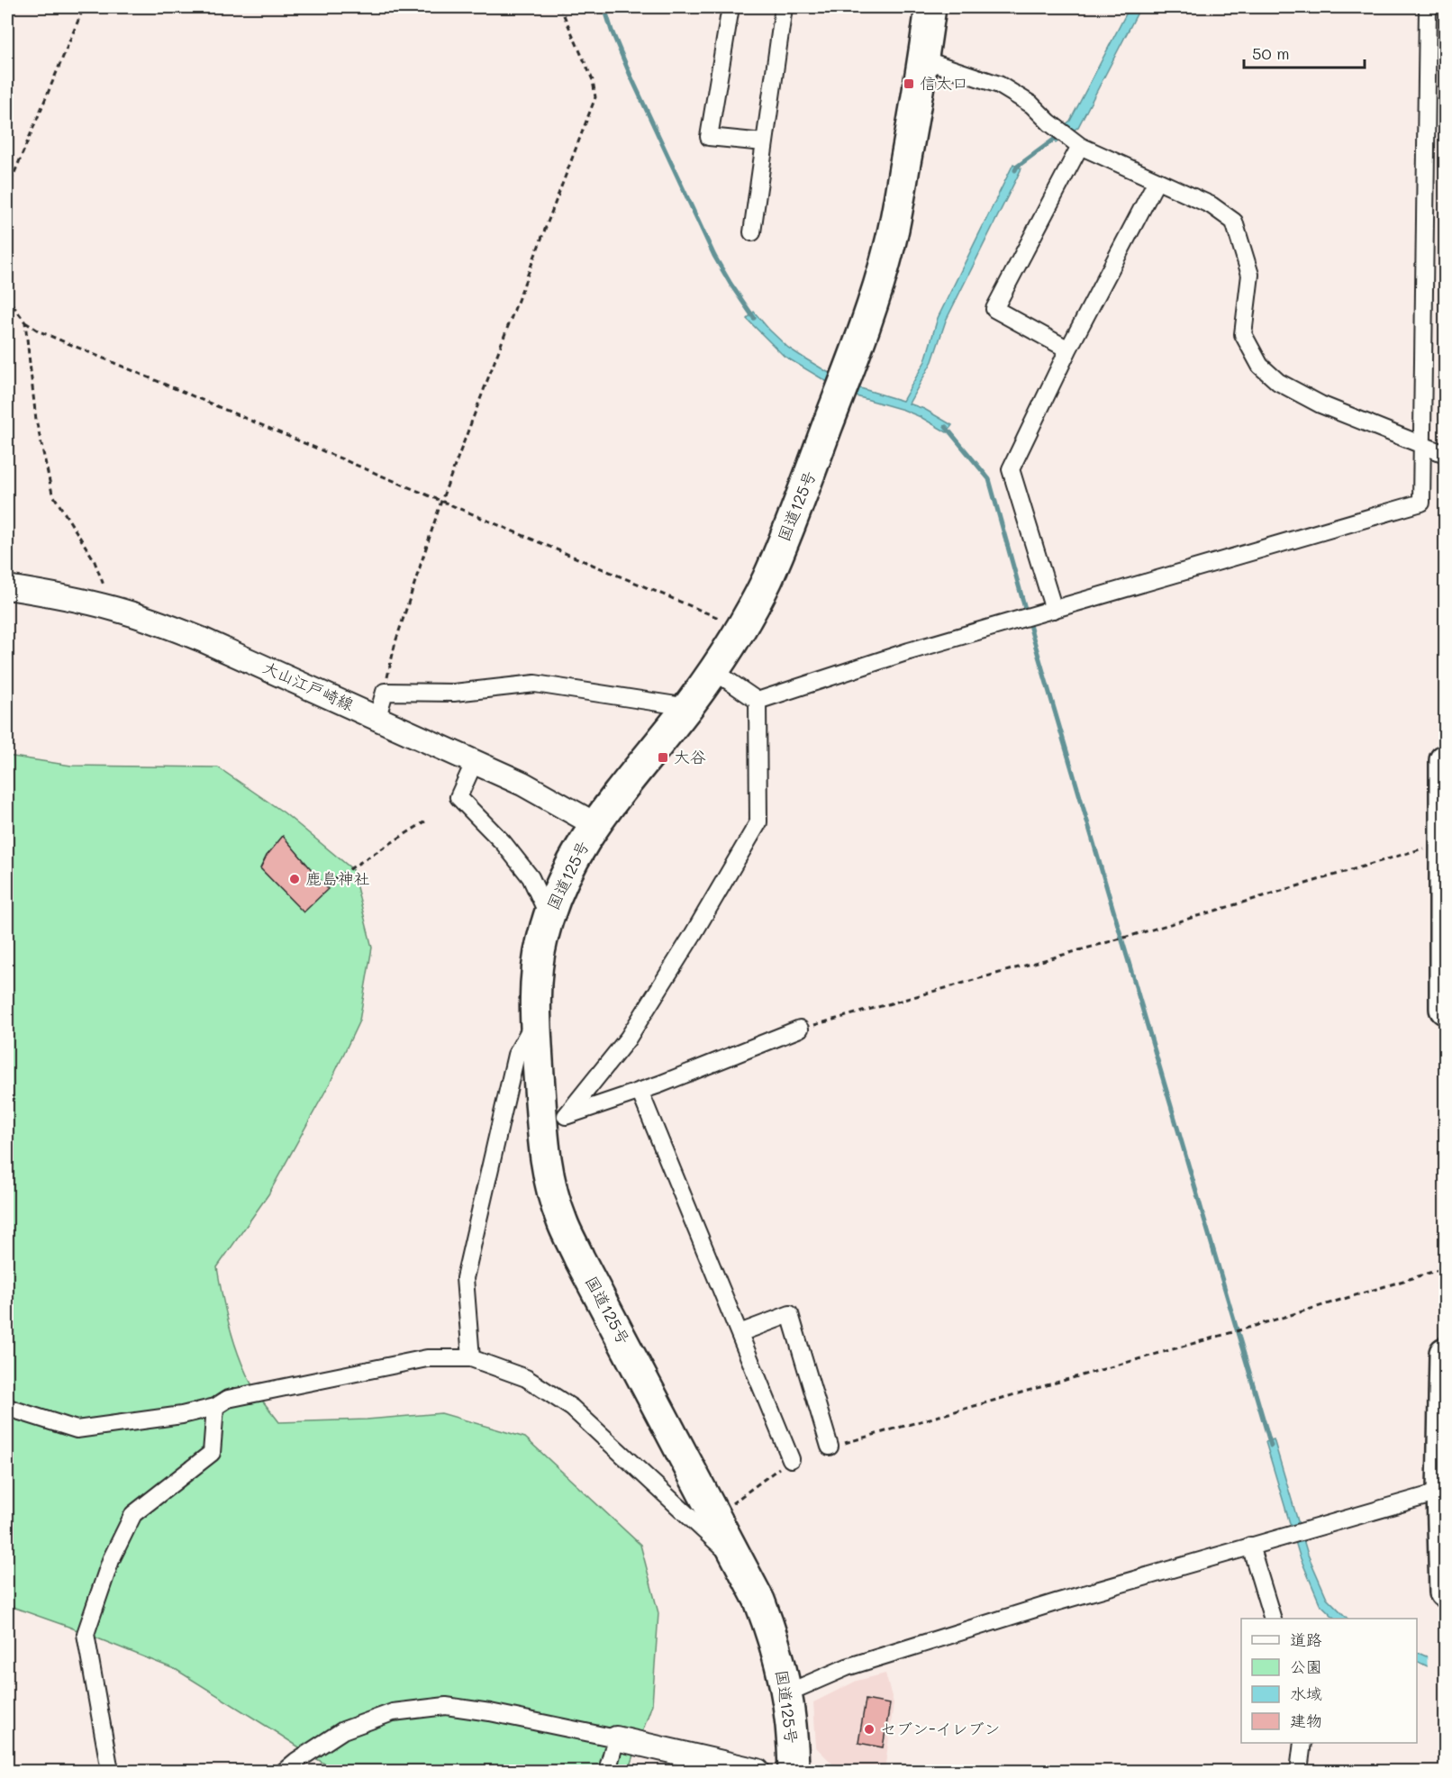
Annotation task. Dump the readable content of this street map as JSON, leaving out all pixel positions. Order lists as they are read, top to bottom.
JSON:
{
  "streets": {
    "highway": ["国道125号"],
    "main road": ["大山江戸崎線"]
  },
  "crossings": [
    ["国道125号", "大山江戸崎線"]
  ],
  "places": {
    "transit": ["信太口", "大谷"],
    "other": ["鹿島神社", "セブン-イレブン"]
  },
  "legend": [
    "道路",
    "公園",
    "水域",
    "建物"
  ],
  "scale_bar": "50 m"
}
